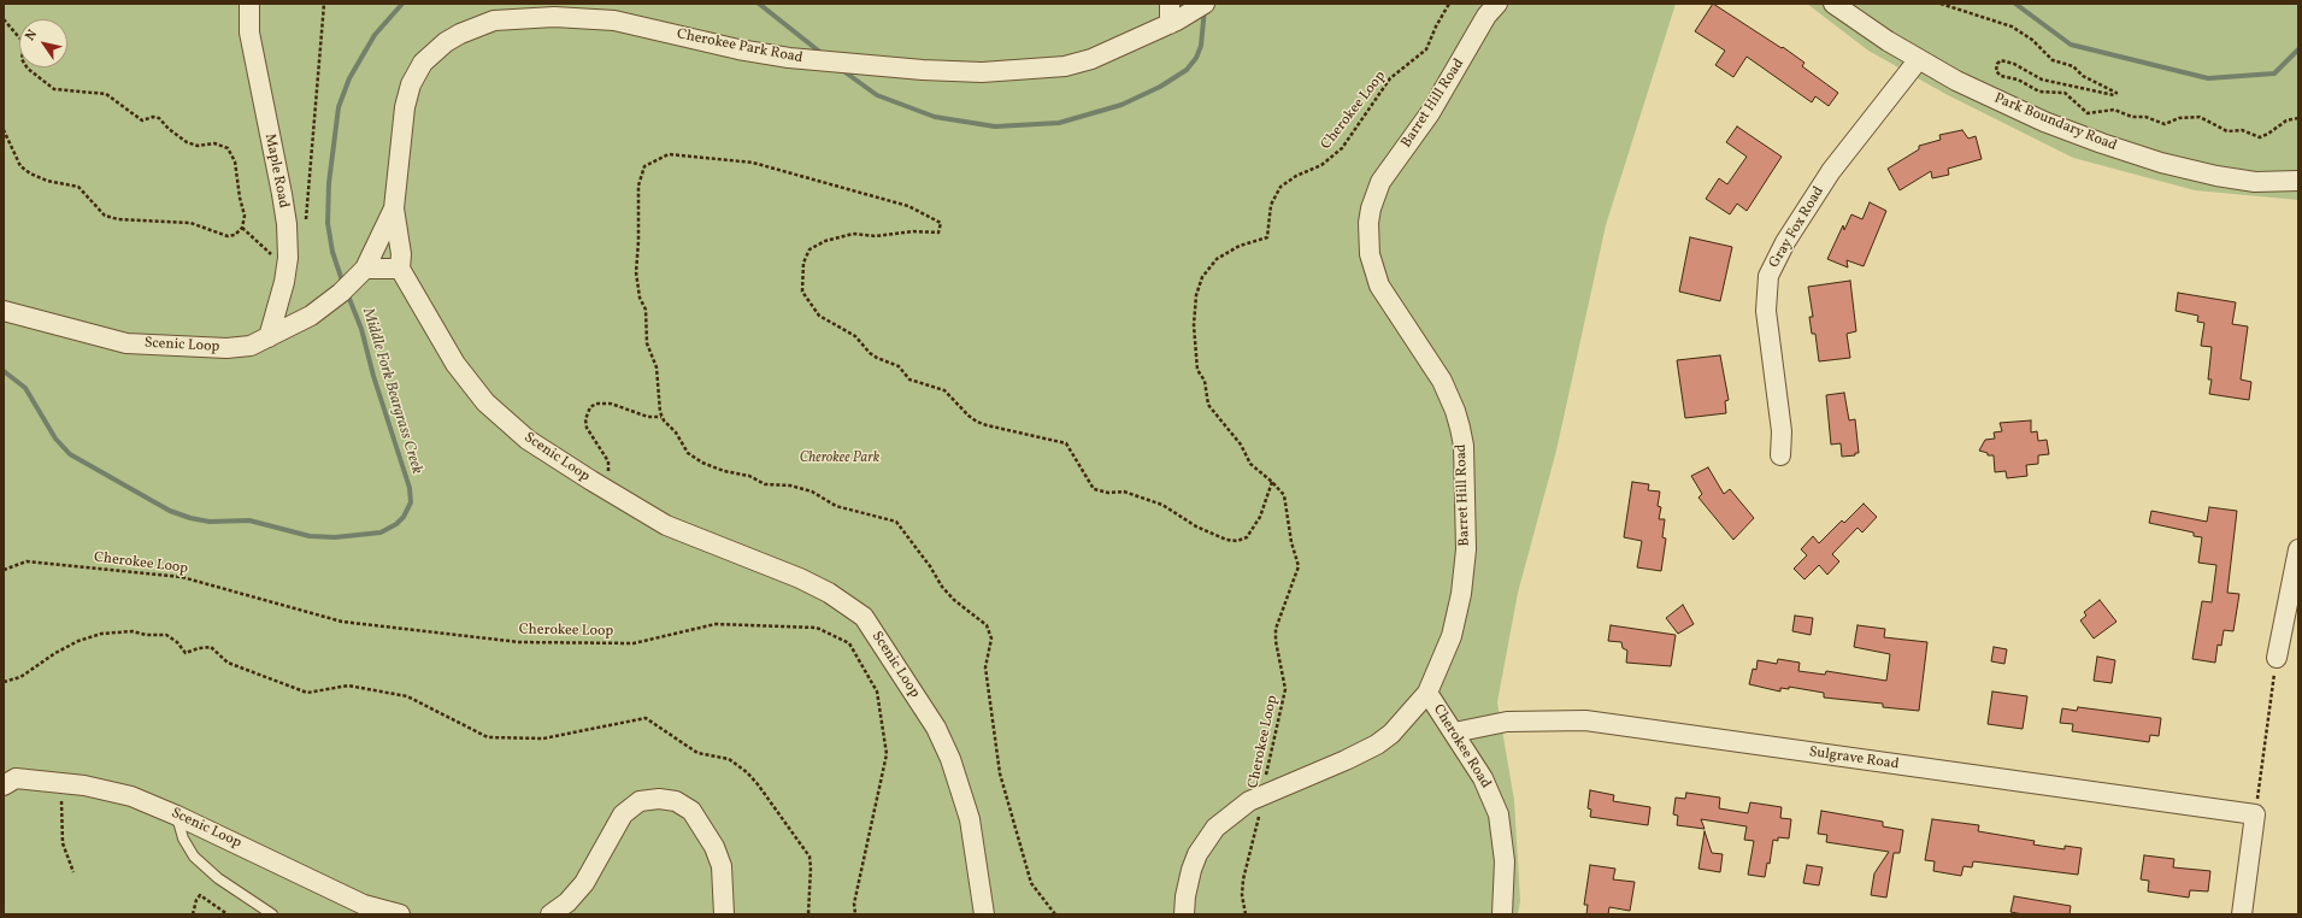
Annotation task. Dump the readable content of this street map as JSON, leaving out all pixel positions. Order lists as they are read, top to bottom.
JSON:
{
  "streets": {
    "street": [
      "Cherokee Park Road",
      "Barret Hill Road",
      "Park Boundary Road",
      "Maple Road",
      "Gray Fox Road",
      "Scenic Loop",
      "Cherokee Road",
      "Sulgrave Road"
    ],
    "path": ["Cherokee Loop"]
  },
  "crossings": [
    ["Cherokee Park Road", "Scenic Loop"],
    ["Barret Hill Road", "Cherokee Loop"],
    ["Barret Hill Road", "Cherokee Road"],
    ["Park Boundary Road", "Gray Fox Road"],
    ["Maple Road", "Scenic Loop"],
    ["Cherokee Road", "Sulgrave Road"]
  ],
  "water": ["Middle Fork Beargrass Creek"],
  "parks": ["Cherokee Park"],
  "north": "top left"
}
